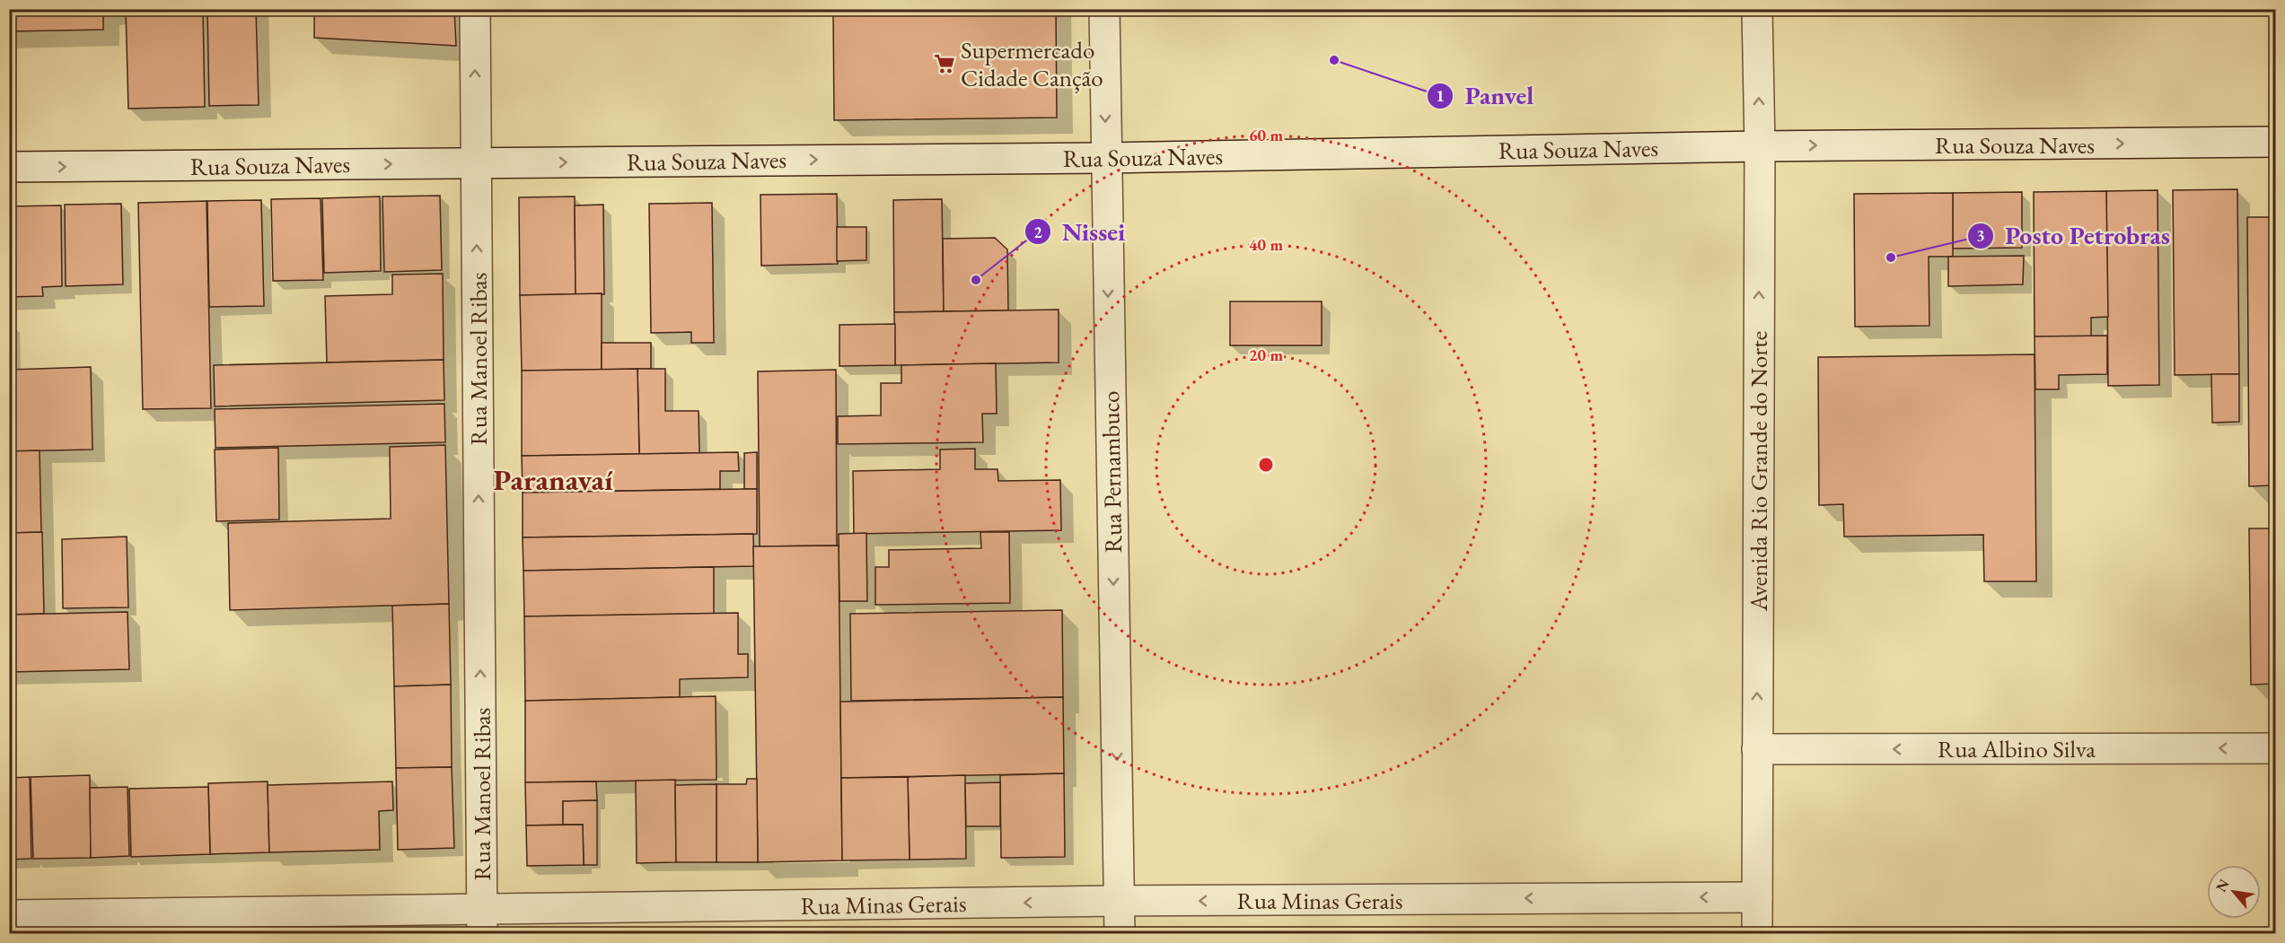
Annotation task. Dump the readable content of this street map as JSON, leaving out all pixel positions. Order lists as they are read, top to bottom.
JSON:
{
  "streets": {
    "street": [
      "Rua Souza Naves",
      "Rua Manoel Ribas",
      "Avenida Rio Grande do Norte",
      "Rua Pernambuco",
      "Rua Albino Silva",
      "Rua Minas Gerais"
    ]
  },
  "crossings": [
    ["Rua Souza Naves", "Rua Manoel Ribas"],
    ["Rua Souza Naves", "Avenida Rio Grande do Norte"],
    ["Rua Souza Naves", "Rua Pernambuco"],
    ["Rua Manoel Ribas", "Rua Minas Gerais"],
    ["Avenida Rio Grande do Norte", "Rua Albino Silva"],
    ["Avenida Rio Grande do Norte", "Rua Minas Gerais"],
    ["Rua Pernambuco", "Rua Minas Gerais"]
  ],
  "one_way": [
    "Rua Souza Naves",
    "Rua Manoel Ribas",
    "Avenida Rio Grande do Norte",
    "Rua Pernambuco",
    "Rua Albino Silva",
    "Rua Minas Gerais"
  ],
  "districts": ["Paranavaí"],
  "places": {
    "other": ["Panvel", "Posto Petrobras", "Nissei"],
    "supermarket": ["Supermercado Cidade Canção"]
  },
  "north": "top left",
  "rings": ["60 m", "40 m", "20 m"]
}
